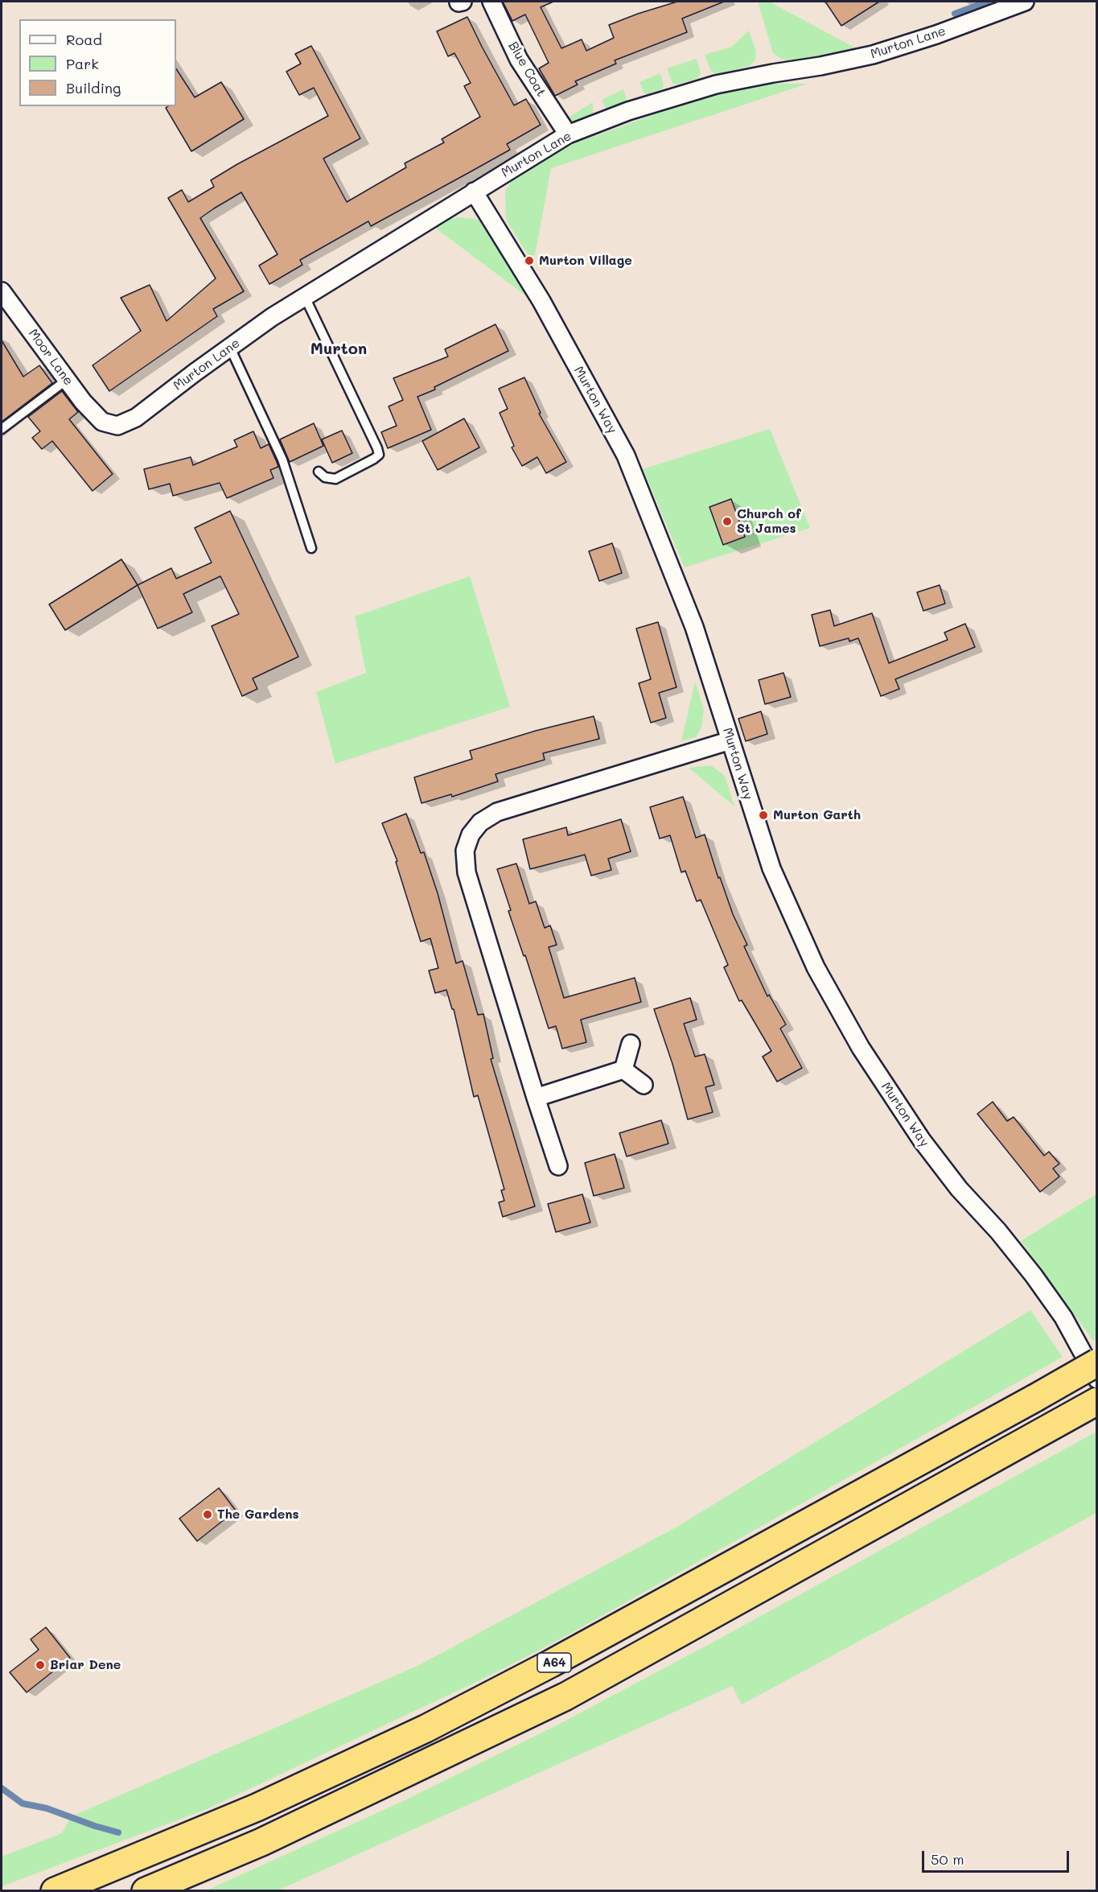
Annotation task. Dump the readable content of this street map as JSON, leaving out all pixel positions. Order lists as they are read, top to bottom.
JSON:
{
  "streets": {
    "highway": ["A64"],
    "street": [
      "Murton Lane",
      "Blue Coat",
      "Moor Lane",
      "Murton Way"
    ]
  },
  "crossings": [
    ["Murton Lane", "Blue Coat"],
    ["Murton Lane", "Moor Lane"],
    ["Murton Lane", "Murton Way"]
  ],
  "districts": ["Murton"],
  "places": [
    "Murton Village",
    "Church of St James",
    "Murton Garth",
    "The Gardens",
    "Briar Dene"
  ],
  "legend": ["Road", "Park", "Building"],
  "scale_bar": "50 m"
}
